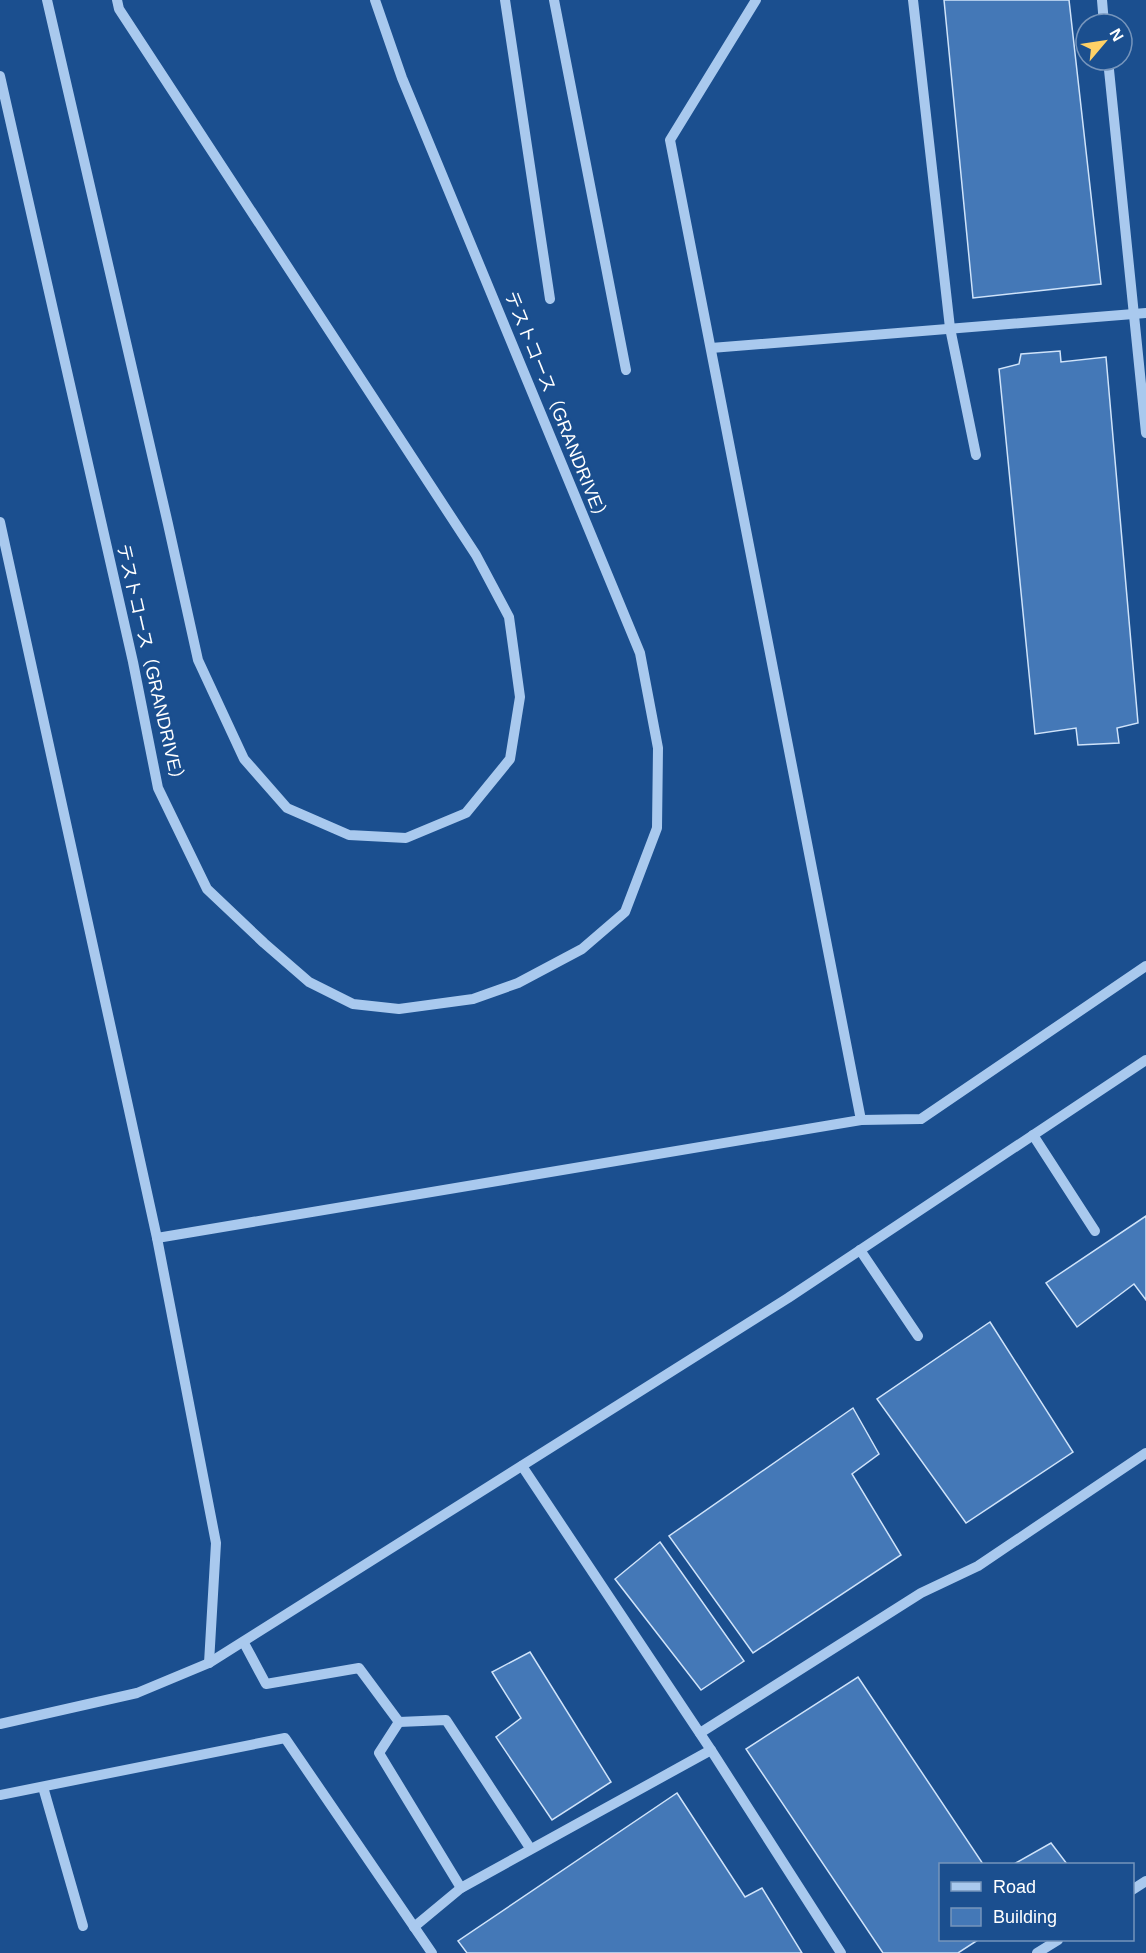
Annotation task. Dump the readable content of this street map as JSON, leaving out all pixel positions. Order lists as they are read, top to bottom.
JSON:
{
  "streets": {
    "street": ["テストコース（GRANDRIVE）"]
  },
  "legend": ["Road", "Building"],
  "north": "top right"
}
